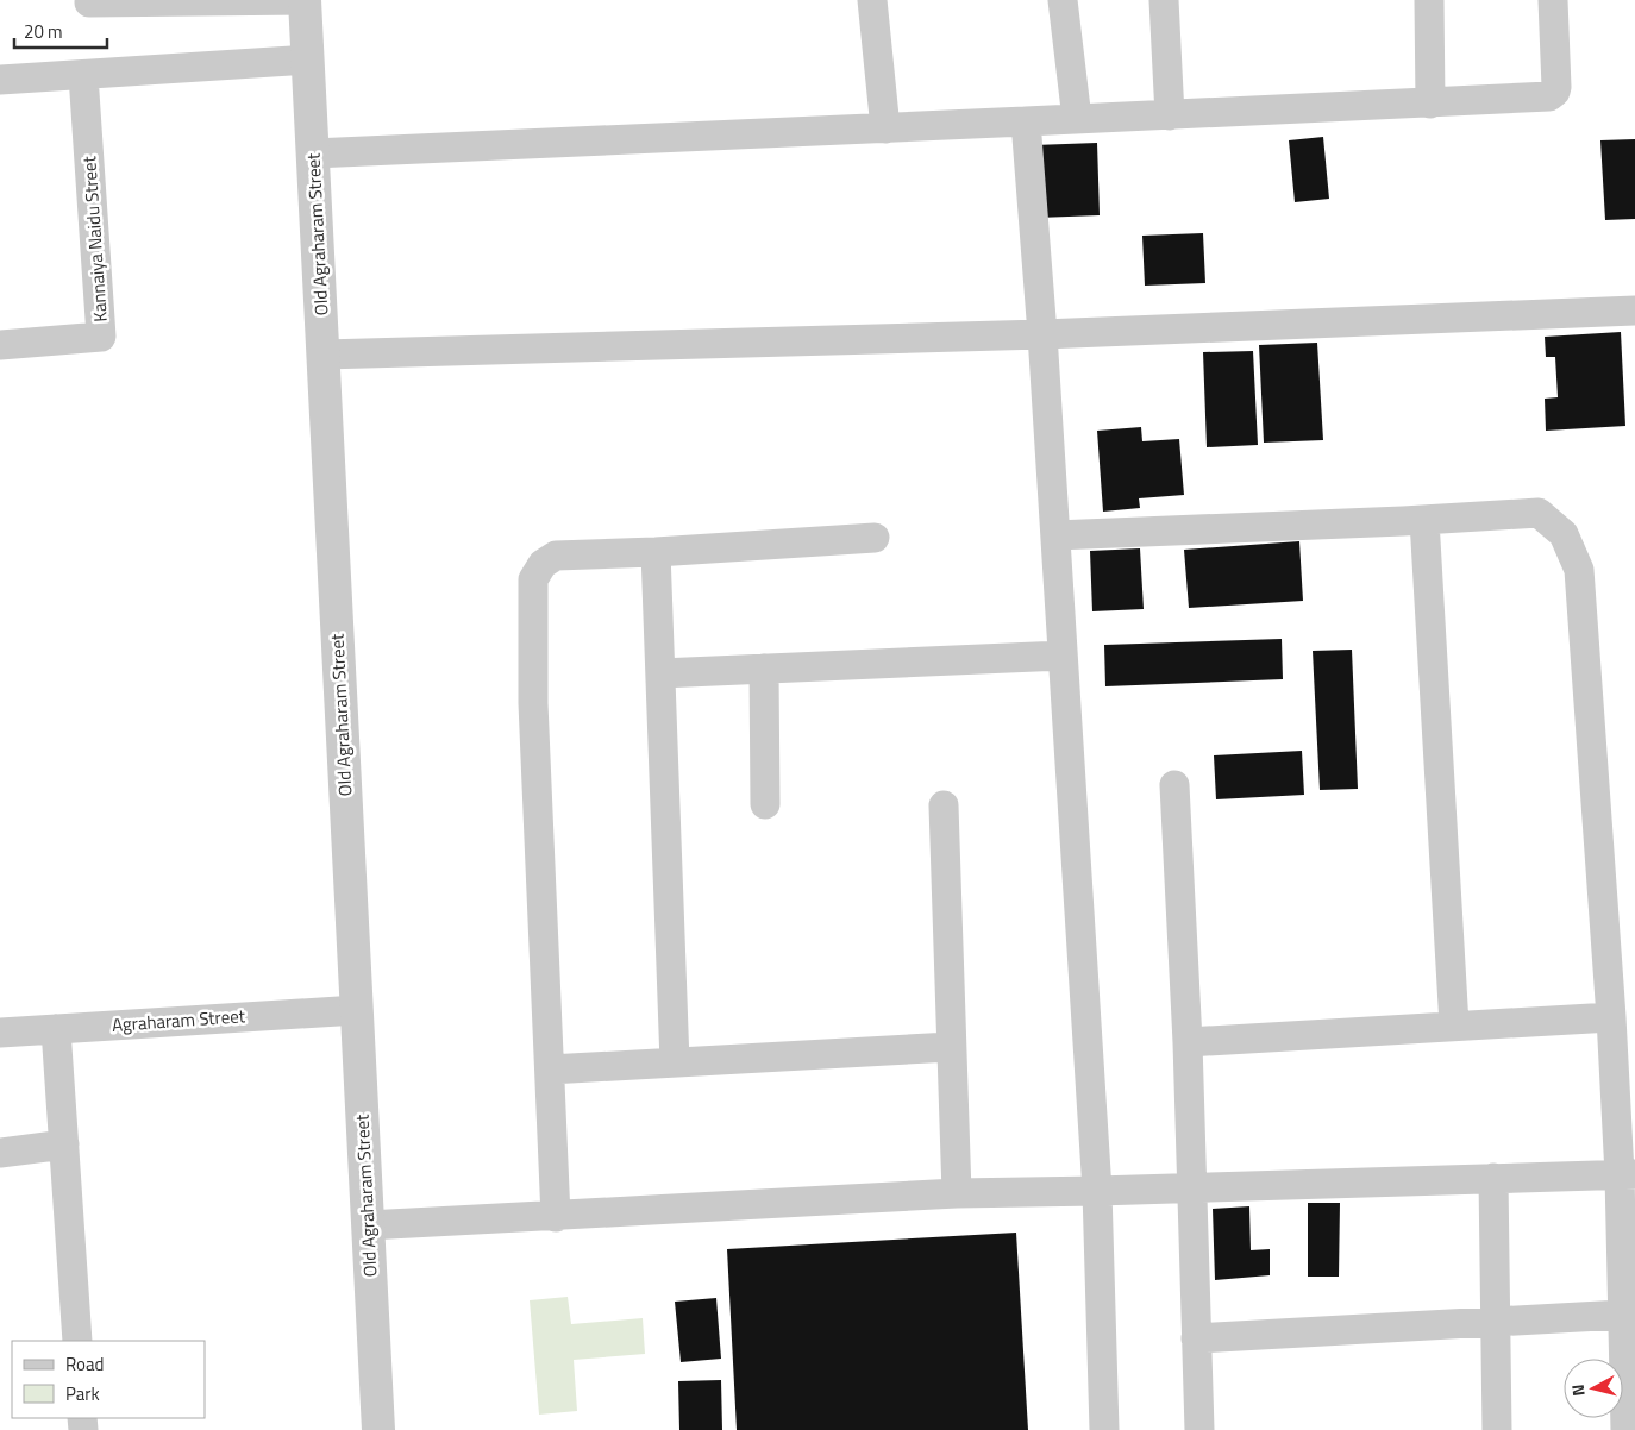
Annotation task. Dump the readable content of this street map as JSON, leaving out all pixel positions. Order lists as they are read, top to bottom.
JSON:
{
  "streets": {
    "street": ["Old Agraharam Street", "Kannaiya Naidu Street", "Agraharam Street"]
  },
  "crossings": [
    ["Old Agraharam Street", "Agraharam Street"]
  ],
  "legend": ["Road", "Park"],
  "scale_bar": "20 m",
  "north": "left"
}
